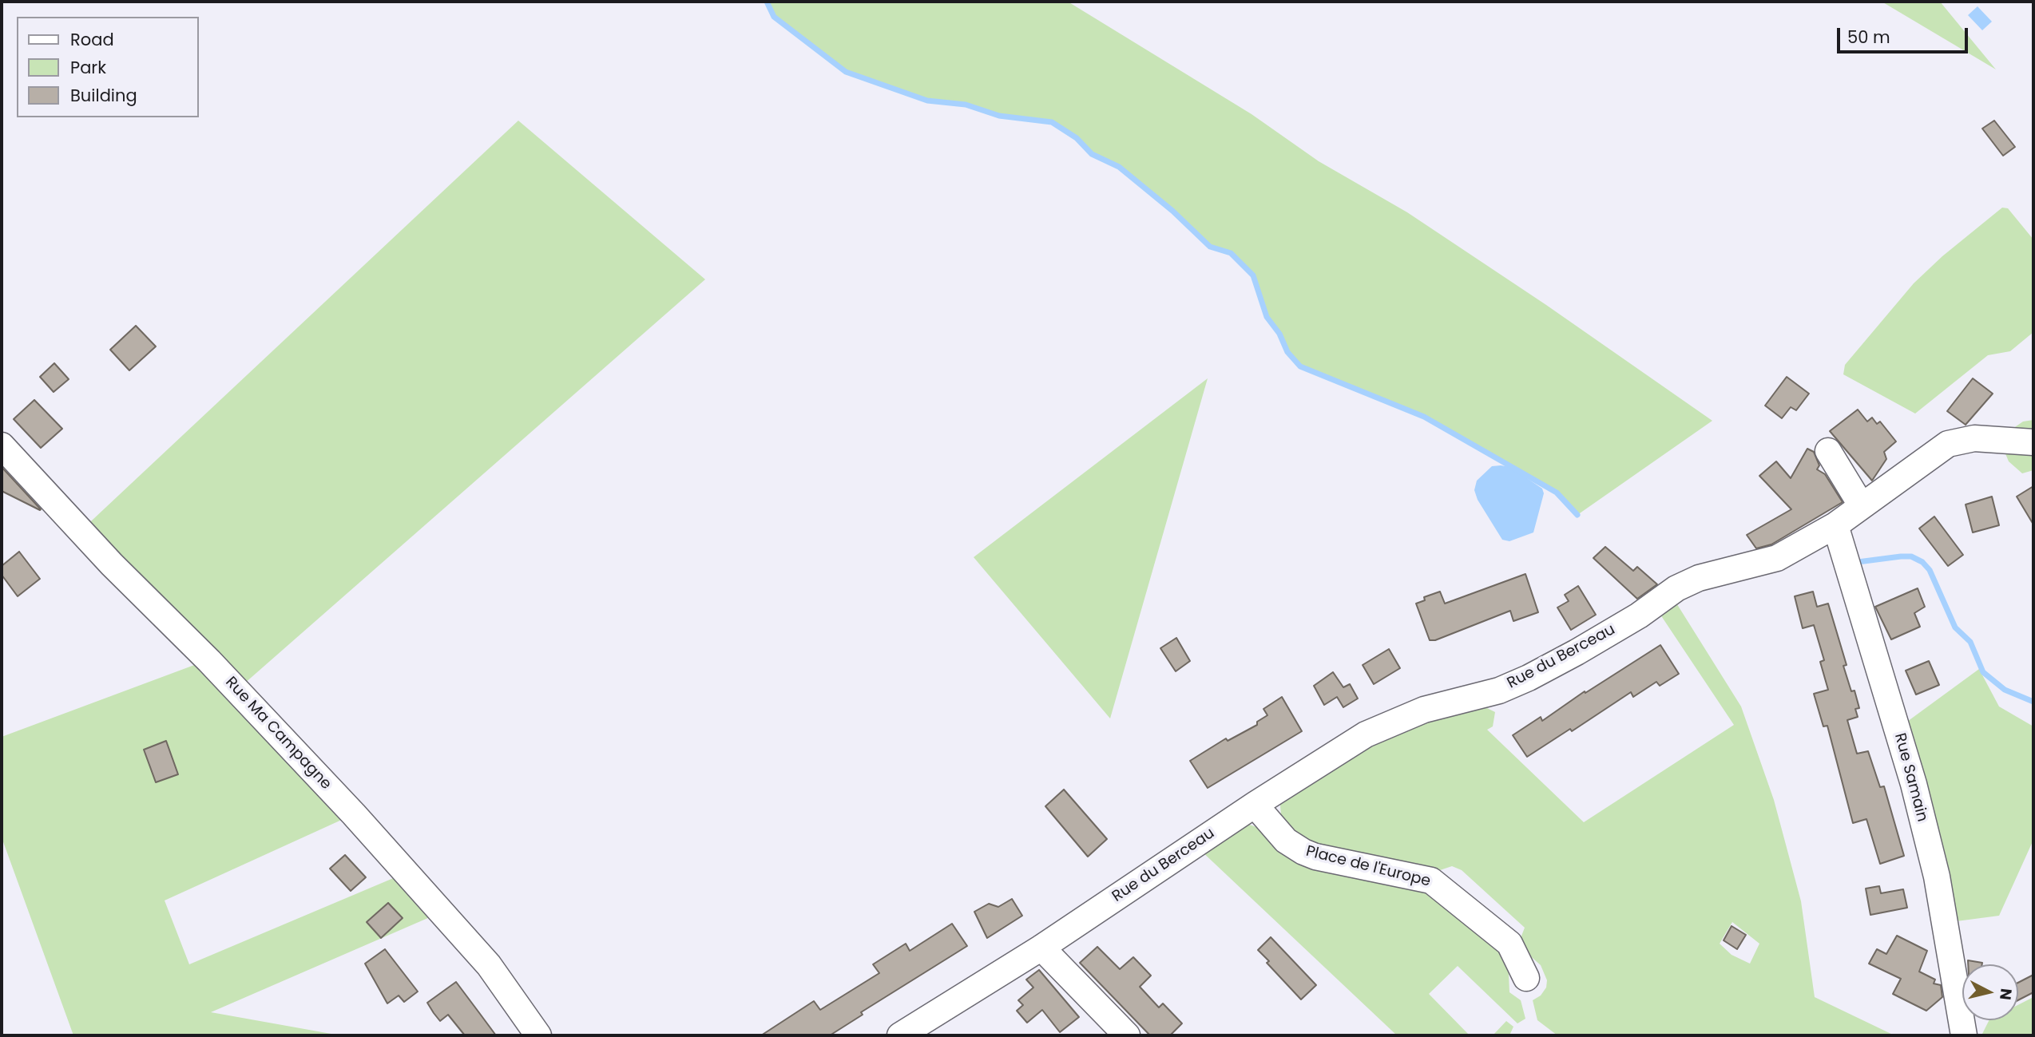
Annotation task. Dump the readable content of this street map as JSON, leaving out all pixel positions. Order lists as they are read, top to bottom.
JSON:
{
  "streets": {
    "street": [
      "Rue du Berceau",
      "Rue Ma Campagne",
      "Rue Samain",
      "Place de l'Europe"
    ]
  },
  "crossings": [
    ["Rue du Berceau", "Rue Samain"],
    ["Rue du Berceau", "Place de l'Europe"]
  ],
  "legend": ["Road", "Park", "Building"],
  "scale_bar": "50 m",
  "north": "right"
}
